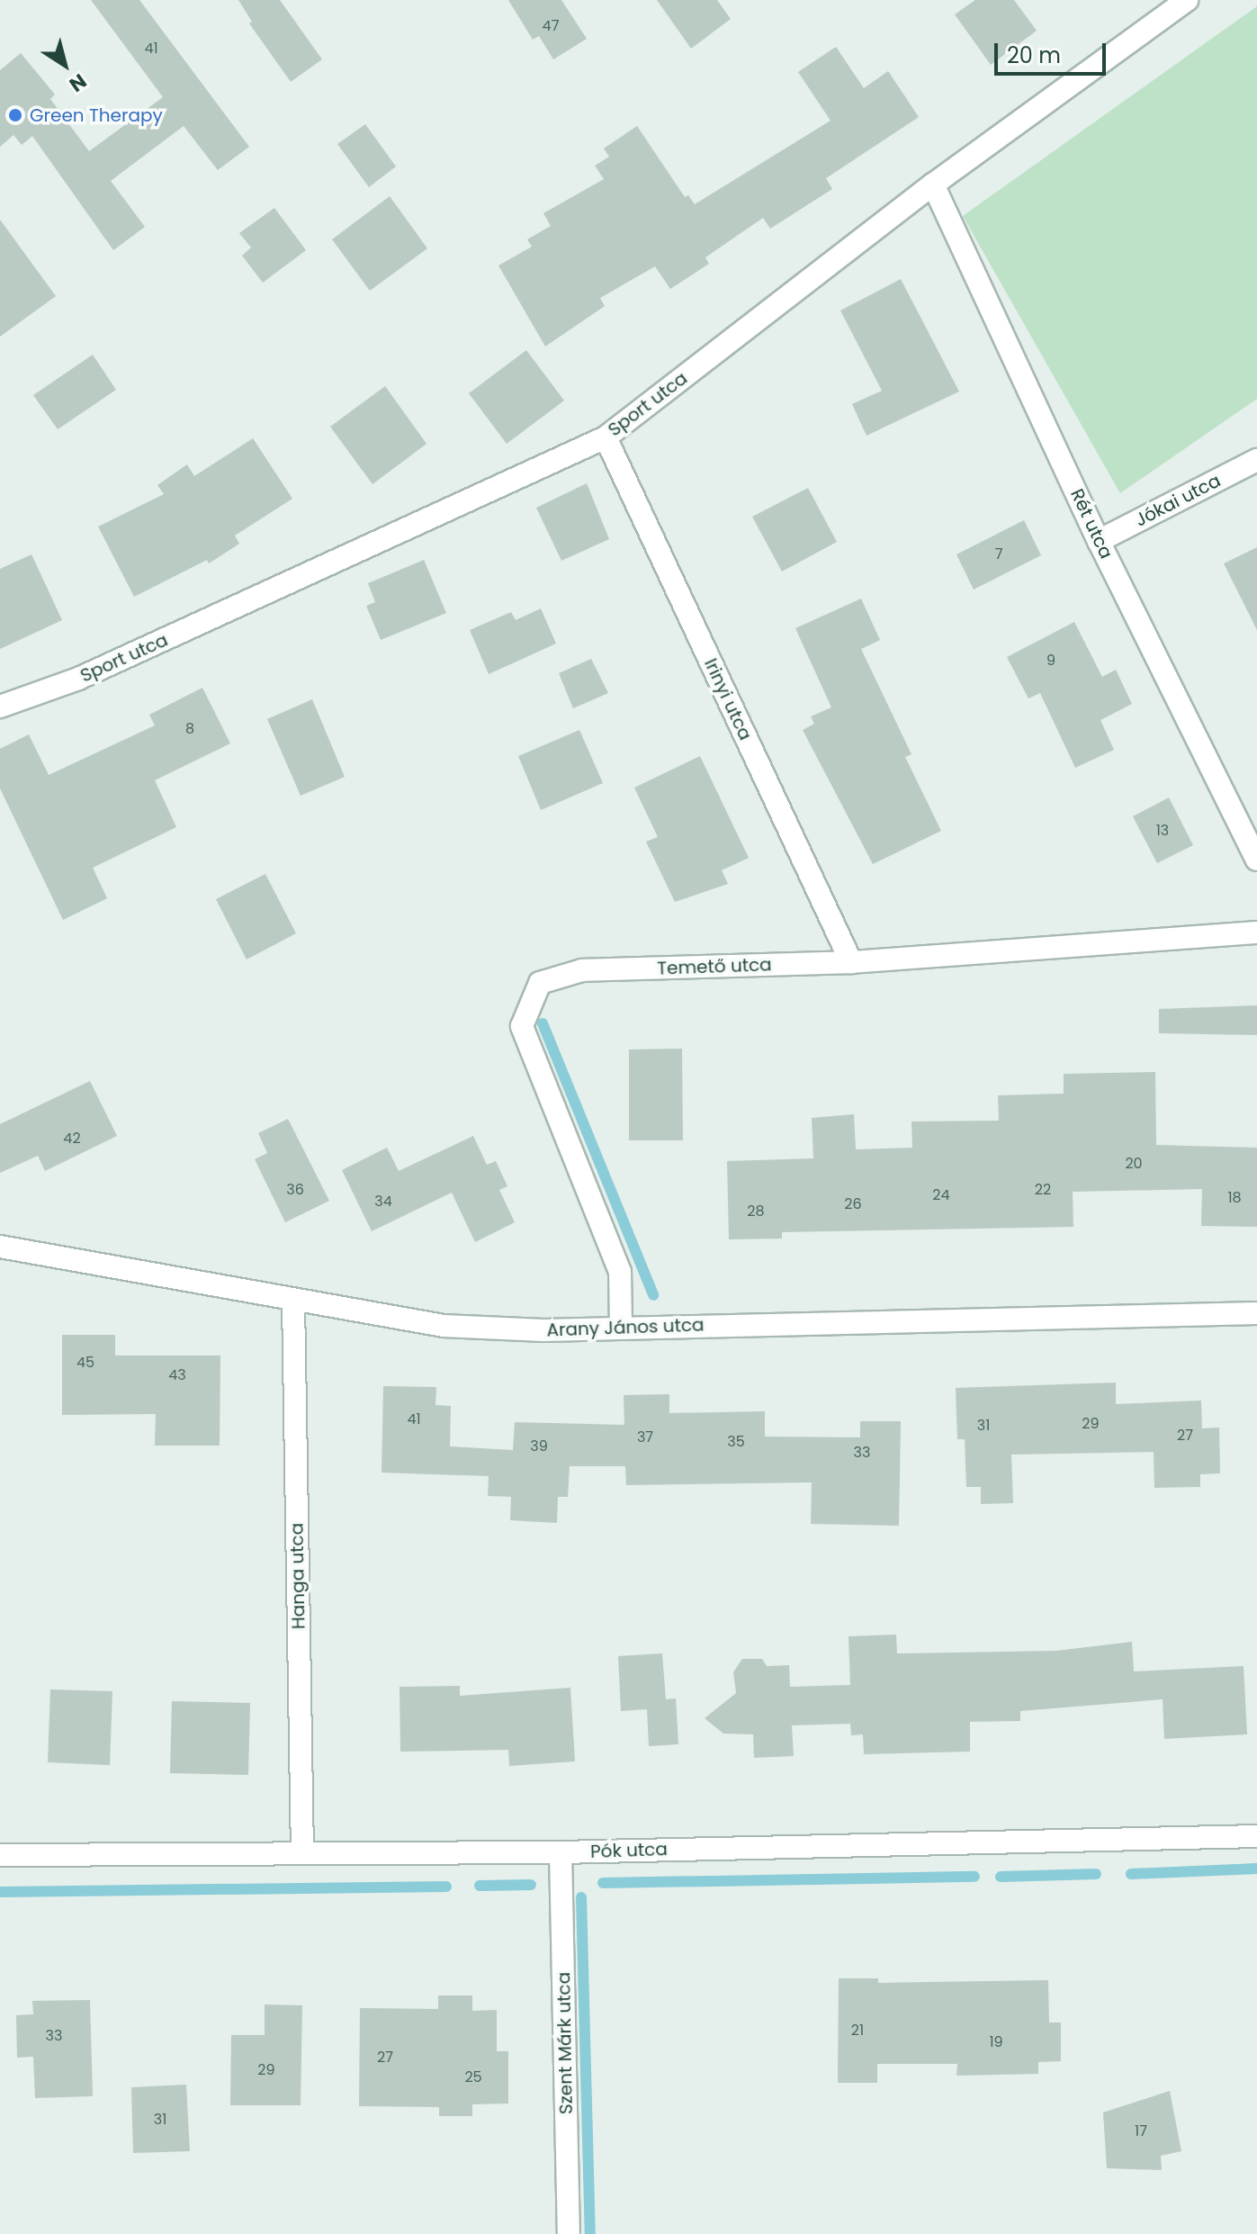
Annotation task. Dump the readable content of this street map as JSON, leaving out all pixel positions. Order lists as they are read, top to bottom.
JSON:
{
  "streets": {
    "street": [
      "Sport utca",
      "Jókai utca",
      "Rét utca",
      "Irinyi utca",
      "Temető utca",
      "Arany János utca",
      "Hanga utca",
      "Pók utca",
      "Szent Márk utca"
    ]
  },
  "crossings": [
    ["Sport utca", "Rét utca"],
    ["Sport utca", "Irinyi utca"],
    ["Jókai utca", "Rét utca"],
    ["Irinyi utca", "Temető utca"],
    ["Temető utca", "Arany János utca"],
    ["Arany János utca", "Hanga utca"],
    ["Hanga utca", "Pók utca"],
    ["Pók utca", "Szent Márk utca"]
  ],
  "places": ["Green Therapy"],
  "house_numbers": [
    "47",
    "41",
    "7",
    "9",
    "8",
    "13",
    "42",
    "20",
    "36",
    "22",
    "24",
    "18",
    "34",
    "26",
    "28",
    "45",
    "43",
    "41",
    "29",
    "31",
    "27",
    "37",
    "35",
    "39",
    "33",
    "21",
    "33",
    "19",
    "27",
    "29",
    "25",
    "31",
    "17"
  ],
  "scale_bar": "20 m",
  "north": "bottom right"
}
